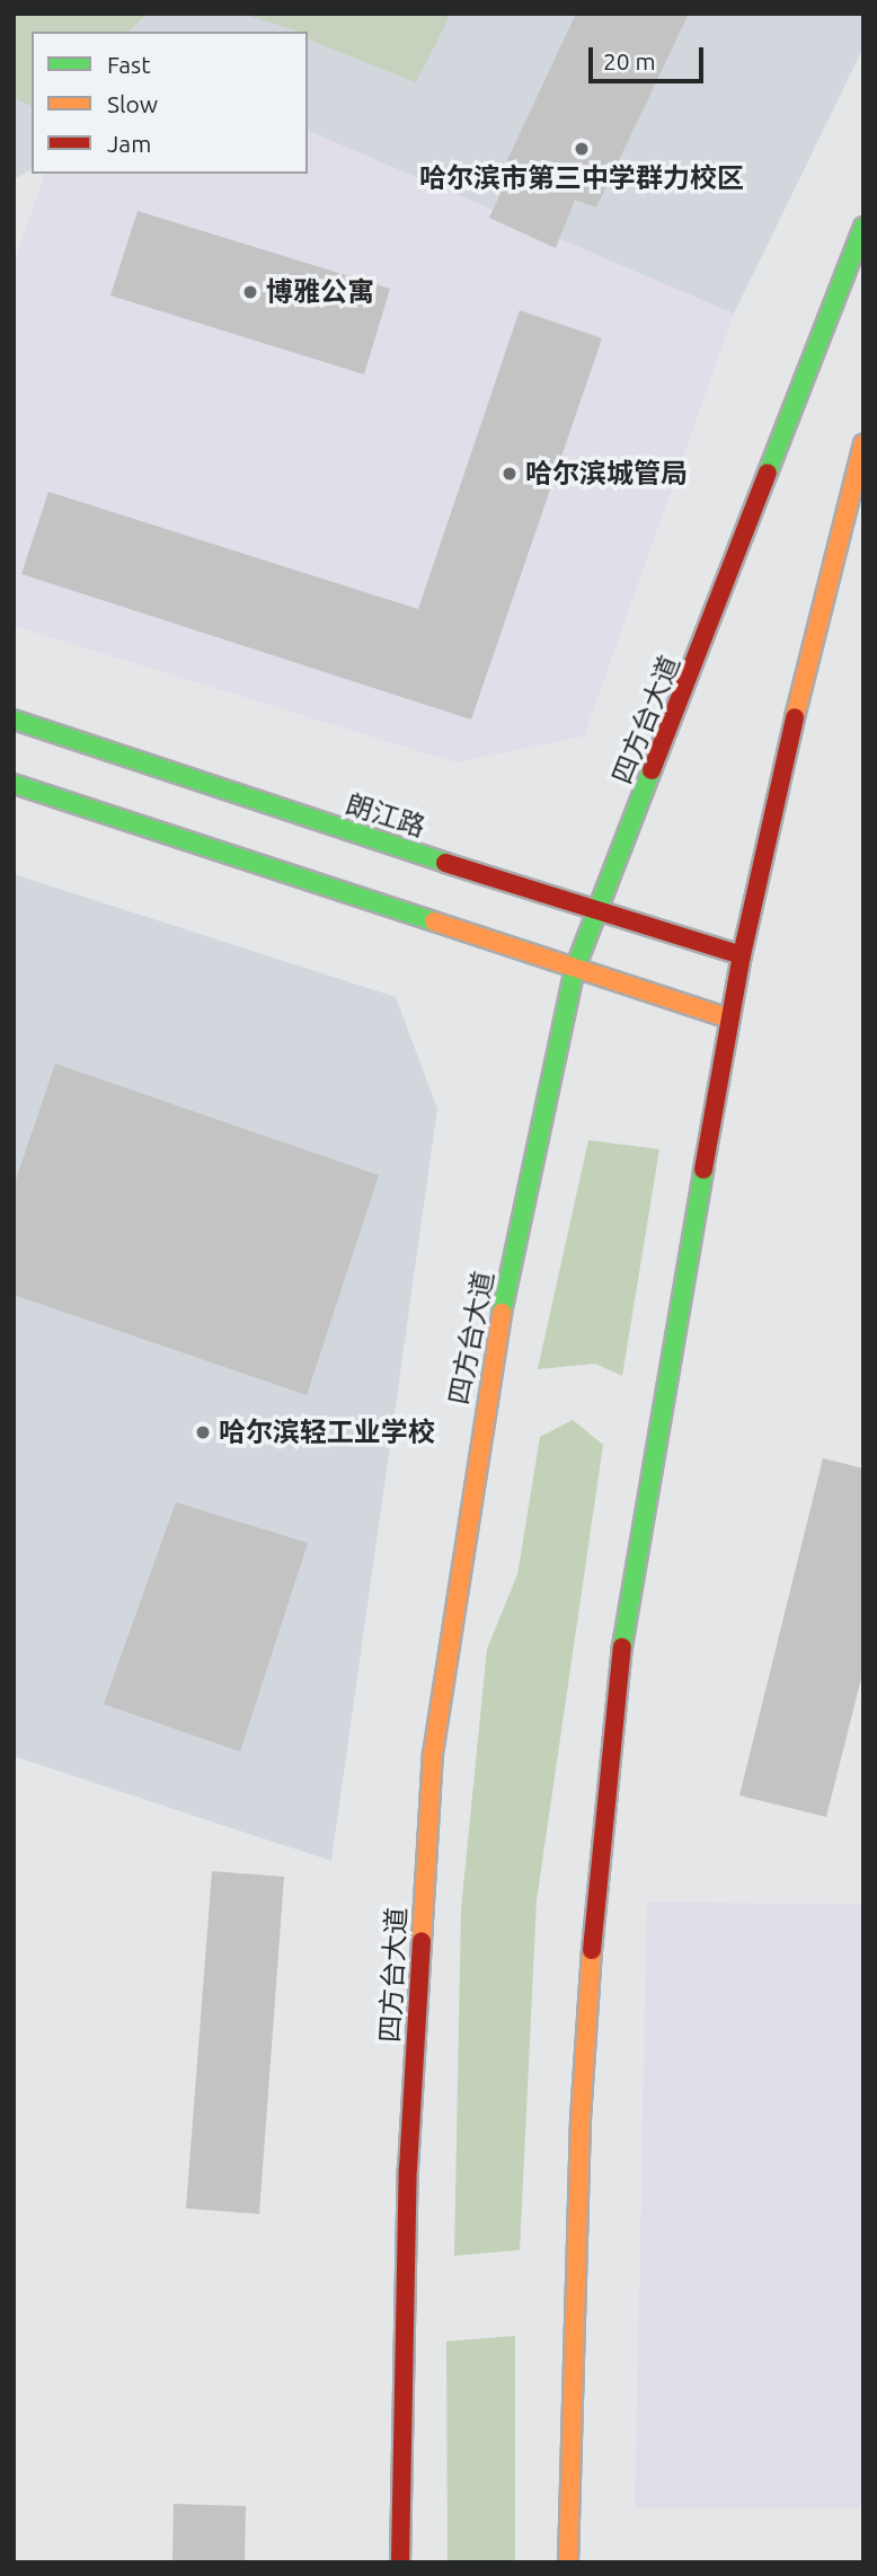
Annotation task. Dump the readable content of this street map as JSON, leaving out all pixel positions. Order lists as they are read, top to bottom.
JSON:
{
  "streets": {
    "main road": ["四方台大道", "朗江路"]
  },
  "crossings": [
    ["四方台大道", "朗江路"]
  ],
  "places": [
    "哈尔滨市第三中学群力校区",
    "博雅公寓",
    "哈尔滨城管局",
    "哈尔滨轻工业学校"
  ],
  "legend": ["Fast", "Slow", "Jam"],
  "scale_bar": "20 m"
}
